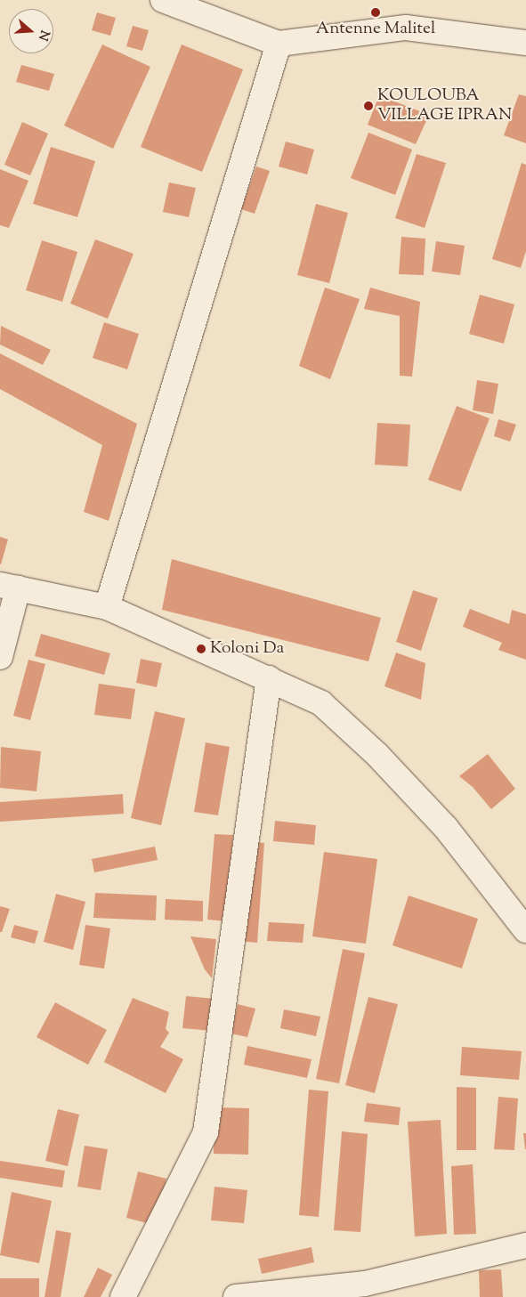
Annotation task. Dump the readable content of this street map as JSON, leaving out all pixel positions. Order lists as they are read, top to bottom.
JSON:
{
  "places": ["Antenne Malitel", "KOULOUBA VILLAGE IPRAN", "Koloni Da"],
  "north": "right"
}
